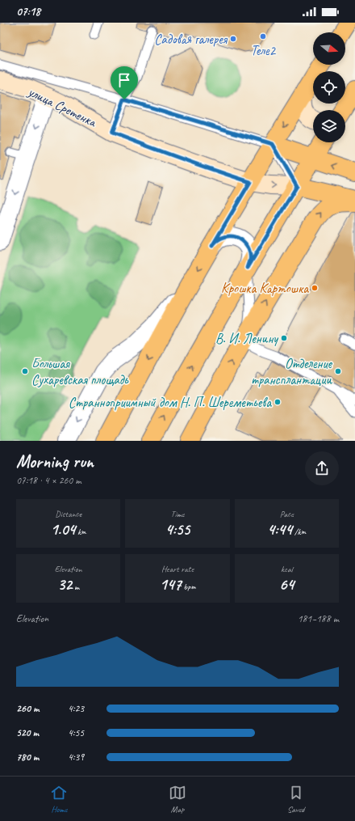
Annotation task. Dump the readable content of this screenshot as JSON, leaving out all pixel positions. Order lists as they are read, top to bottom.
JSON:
{
  "streets": {
    "main road": ["улица Сретенка"]
  },
  "places": [
    "Теле2",
    "Садовая галерея",
    "Крошка Картошка",
    "В. И. Ленину",
    "Большая Сухаревская площадь",
    "Отделение трансплантации",
    "Странноприимный дом Н. П. Шереметьева"
  ],
  "north": "right",
  "page": {
    "status": "07:18",
    "heading": ["Morning run", "07:18 · 4 × 260 m"],
    "stats": [
      ["Distance", "1.04 km"],
      ["Time", "4:55"],
      ["Pace", "4:44 /km"],
      ["Elevation", "32 m"],
      ["Heart rate", "147 bpm"],
      ["kcal", "64"]
    ],
    "chart": ["Elevation", "181–188 m"],
    "list": [
      {
        "name": "260 m",
        "note": "4:23"
      },
      {
        "name": "520 m",
        "note": "4:55"
      },
      {
        "name": "780 m",
        "note": "4:39"
      }
    ],
    "tabs": ["Home", "Map", "Saved"]
  }
}
